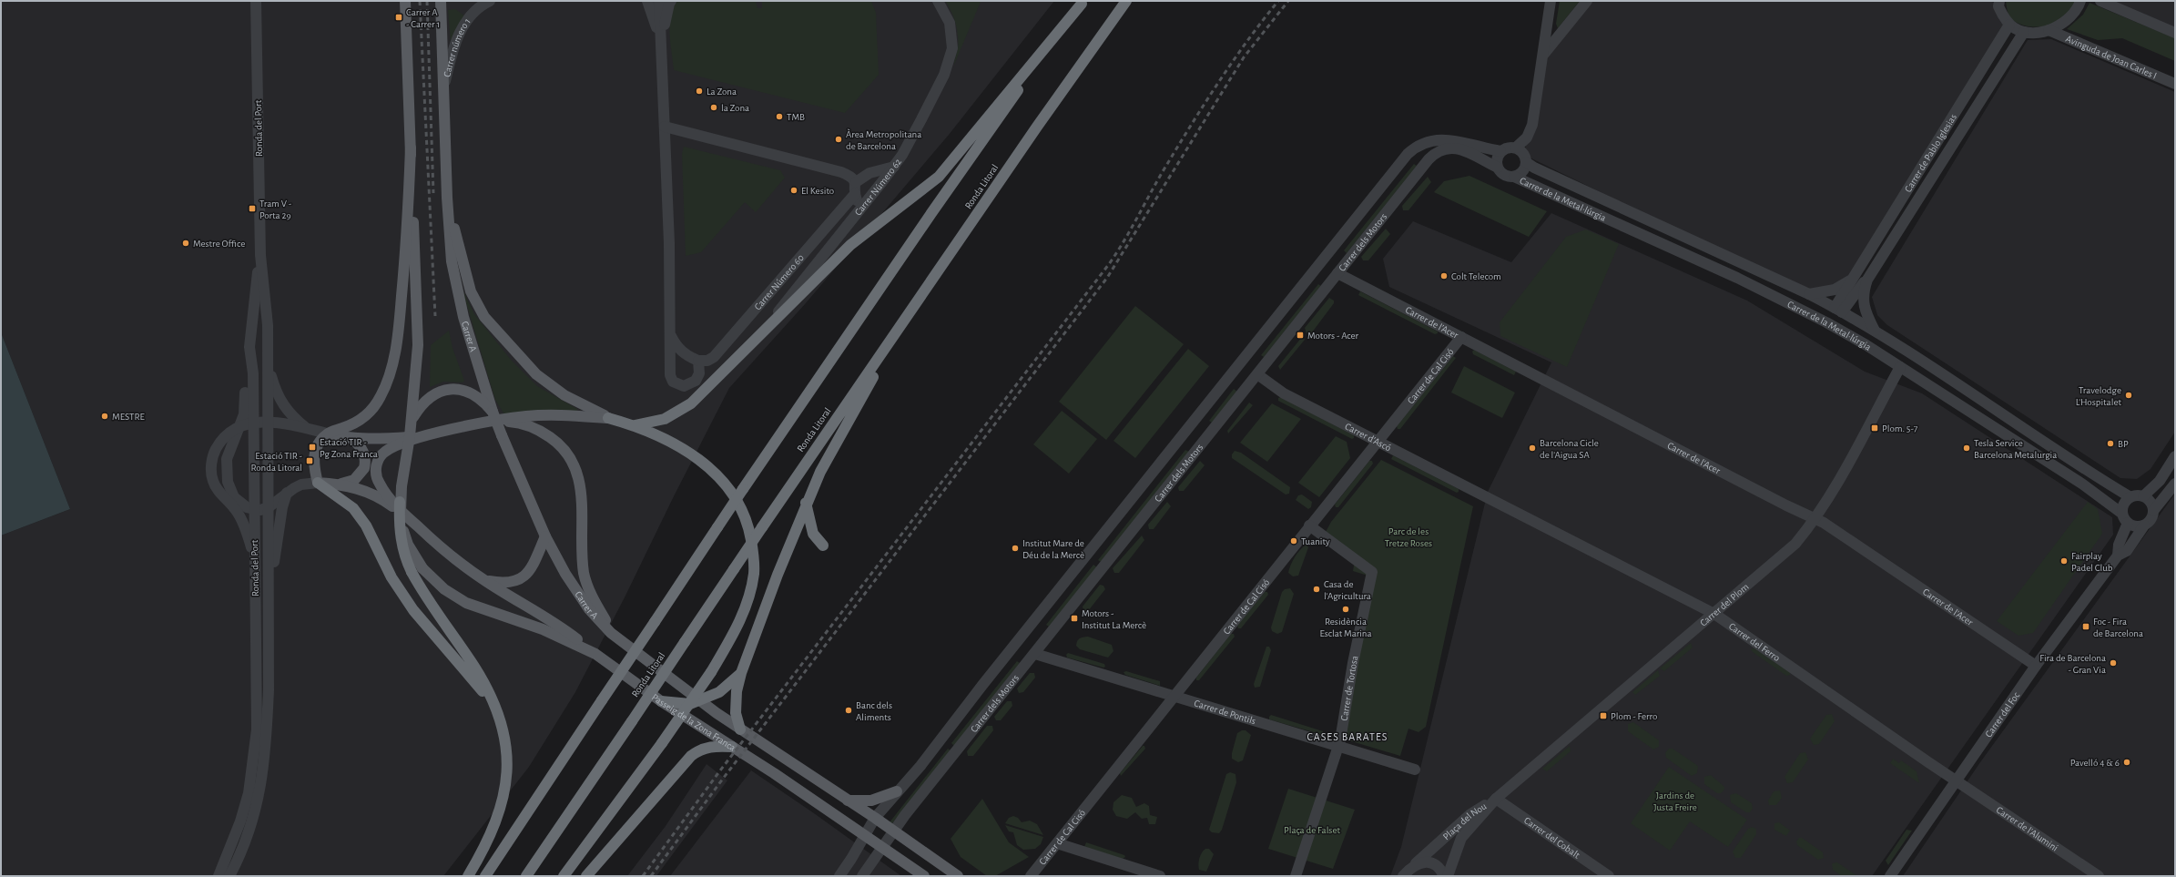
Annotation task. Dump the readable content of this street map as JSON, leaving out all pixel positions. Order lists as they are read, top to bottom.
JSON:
{
  "streets": {
    "highway": ["Ronda Litoral"],
    "main road": ["Carrer A", "Passeig de la Zona Franca"],
    "street": [
      "Carrer número 1",
      "Avinguda de Joan Carles I",
      "Ronda del Port",
      "Carrer de Pablo Iglesias",
      "Carrer Número 62",
      "Carrer de la Metal·lúrgia",
      "Carrer dels Motors",
      "Carrer Número 60",
      "Carrer de l'Acer",
      "Carrer de Cal Cisó",
      "Carrer d'Ascó",
      "Carrer del Plom",
      "Carrer del Ferro",
      "Carrer de Tortosa",
      "Carrer de Pontils",
      "Carrer del Foc",
      "Plaça del Nou",
      "Carrer de l'Alumini",
      "Carrer del Cobalt"
    ]
  },
  "crossings": [
    ["Carrer número 1", "Carrer A"],
    ["Carrer de Pablo Iglesias", "Carrer de la Metal·lúrgia"],
    ["Carrer de la Metal·lúrgia", "Carrer dels Motors"],
    ["Carrer de la Metal·lúrgia", "Carrer del Plom"],
    ["Carrer de la Metal·lúrgia", "Carrer del Foc"],
    ["Carrer dels Motors", "Carrer de l'Acer"],
    ["Carrer dels Motors", "Carrer d'Ascó"],
    ["Carrer dels Motors", "Carrer de Pontils"],
    ["Carrer dels Motors", "Passeig de la Zona Franca"],
    ["Carrer de l'Acer", "Carrer de Cal Cisó"],
    ["Carrer de l'Acer", "Carrer del Plom"],
    ["Carrer de l'Acer", "Carrer del Foc"],
    ["Carrer A", "Passeig de la Zona Franca"],
    ["Carrer de Cal Cisó", "Carrer d'Ascó"],
    ["Carrer de Cal Cisó", "Carrer de Tortosa"],
    ["Carrer de Cal Cisó", "Carrer de Pontils"],
    ["Carrer d'Ascó", "Carrer del Ferro"],
    ["Carrer del Plom", "Carrer del Ferro"],
    ["Carrer del Plom", "Plaça del Nou"],
    ["Carrer del Plom", "Carrer del Cobalt"],
    ["Carrer del Ferro", "Carrer del Foc"],
    ["Carrer del Ferro", "Carrer de l'Alumini"],
    ["Carrer de Tortosa", "Carrer de Pontils"],
    ["Carrer del Foc", "Carrer de l'Alumini"],
    ["Plaça del Nou", "Carrer del Cobalt"]
  ],
  "districts": ["CASES BARATES"],
  "parks": ["Parc de les Tretze Roses", "Jardins de Justa Freire", "Plaça de Falset"],
  "places": {
    "transit": [
      "Carrer A - Carrer 1",
      "Tram V - Porta 29",
      "Motors - Acer",
      "Plom. 5-7",
      "Estació TIR - Pg Zona Franca",
      "Estació TIR - Ronda Litoral",
      "Motors - Institut La Mercè",
      "Foc - Fira de Barcelona",
      "Plom - Ferro"
    ],
    "other": [
      "La Zona",
      "la Zona",
      "TMB",
      "Àrea Metropolitana de Barcelona",
      "El Kesito",
      "Mestre Office",
      "Colt Telecom",
      "Travelodge L'Hospitalet",
      "MESTRE",
      "BP",
      "Barcelona Cicle de l'Aigua SA",
      "Tesla Service Barcelona Metalurgia",
      "Tuanity",
      "Institut Mare de Déu de la Mercè",
      "Fairplay Padel Club",
      "Casa de l'Agricultura",
      "Residència Esclat Marina",
      "Fira de Barcelona - Gran Via",
      "Banc dels Aliments",
      "Pavelló 4 & 6"
    ]
  }
}
